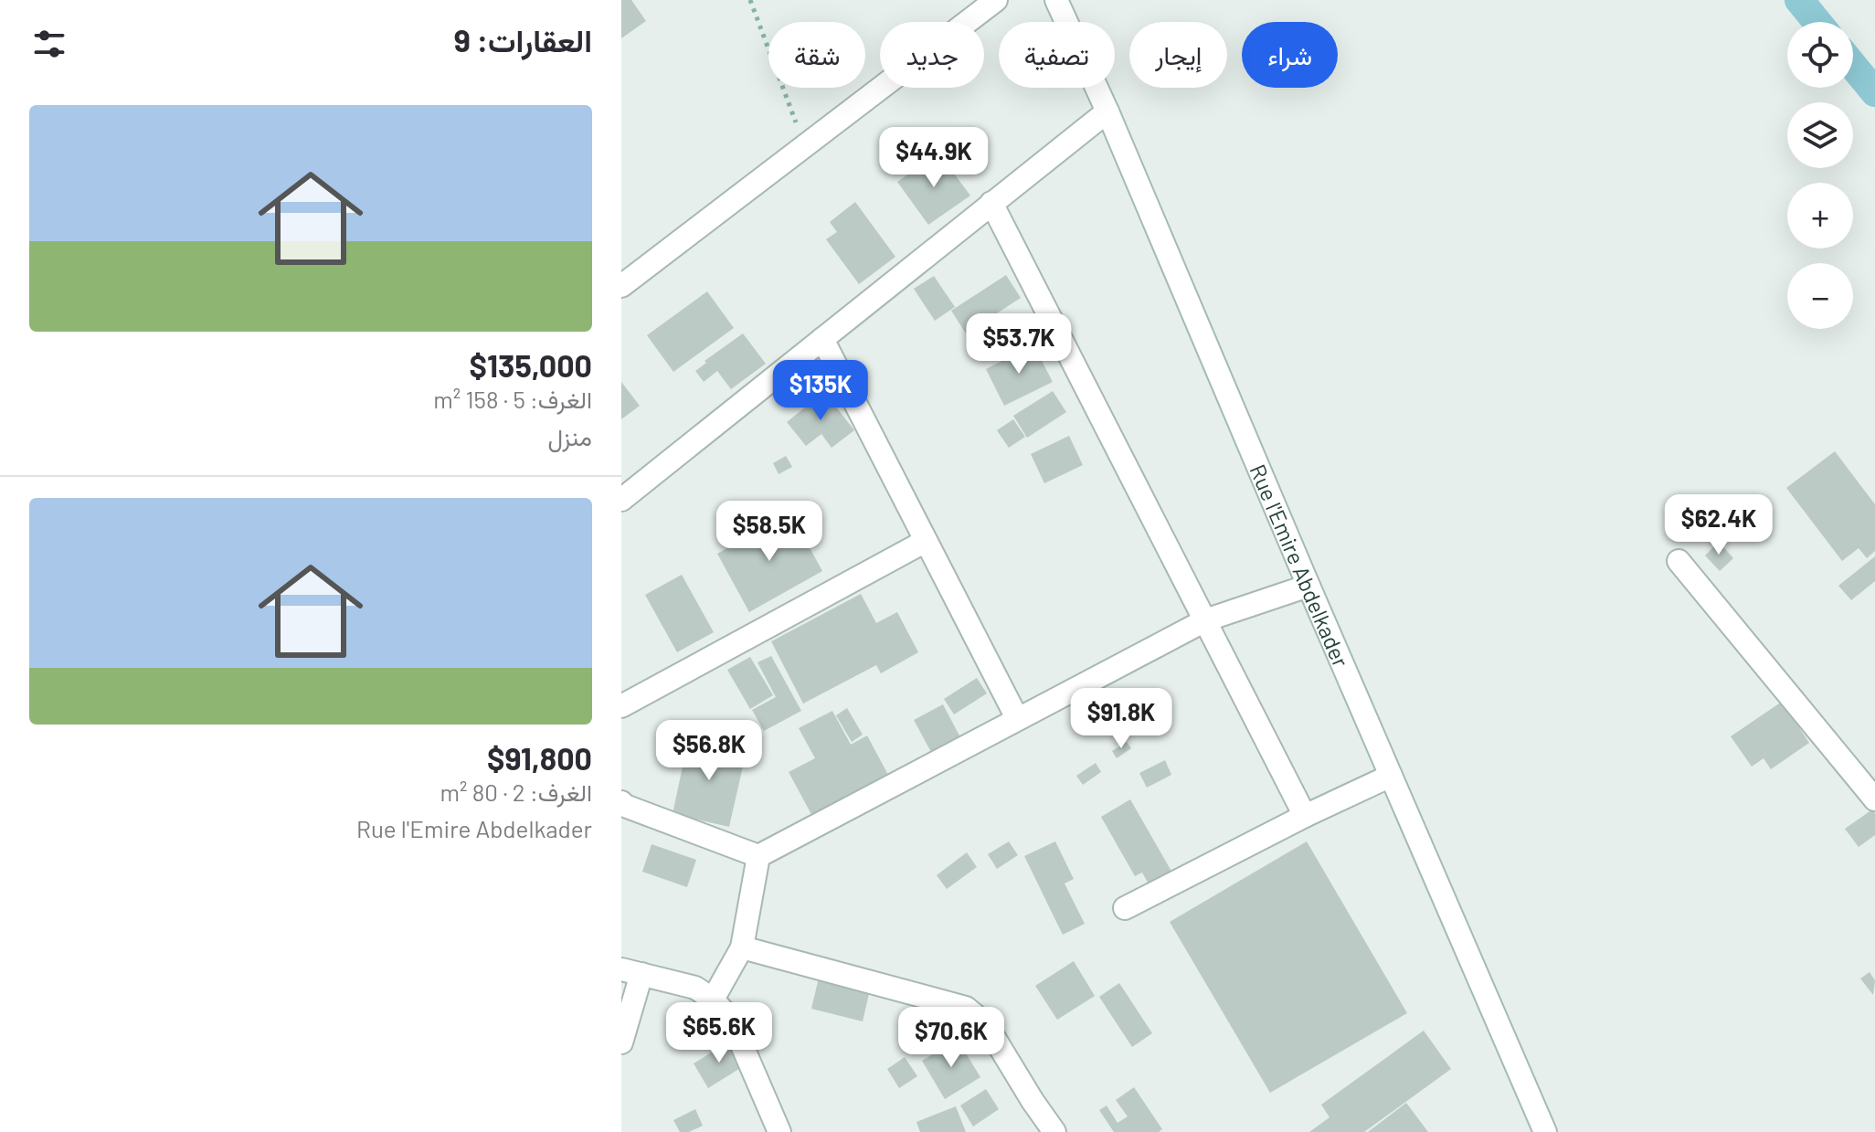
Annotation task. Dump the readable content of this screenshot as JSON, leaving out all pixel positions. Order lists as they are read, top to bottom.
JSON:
{
  "streets": {
    "street": ["Rue l'Emire Abdelkader"]
  },
  "page": {
    "heading": "العقارات: 9",
    "map_buttons": ["+", "−"],
    "chip": [
      "شراء",
      "إيجار",
      "تصفية",
      "جديد",
      "شقة"
    ],
    "list": [
      {
        "name": "$135,000",
        "note": "الغرف: 5 · 158 m² · منزل"
      },
      {
        "name": "$91,800",
        "note": "الغرف: 2 · 80 m² · Rue l'Emire Abdelkader"
      }
    ],
    "price": [
      "$44.9K",
      "$53.7K",
      "$135K",
      "$62.4K",
      "$58.5K",
      "$91.8K",
      "$56.8K",
      "$65.6K",
      "$70.6K"
    ]
  }
}
